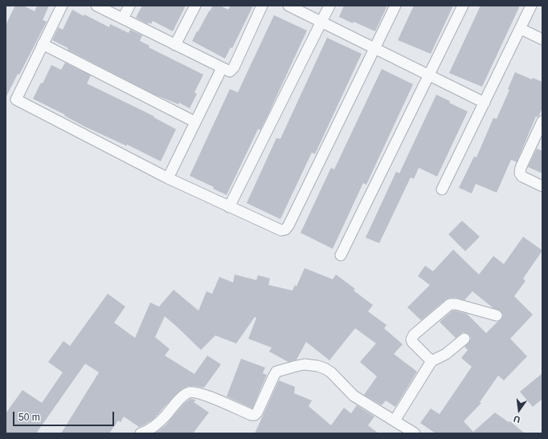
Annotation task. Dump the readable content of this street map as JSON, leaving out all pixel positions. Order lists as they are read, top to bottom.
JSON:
{
  "scale_bar": "50 m",
  "north": "bottom"
}
